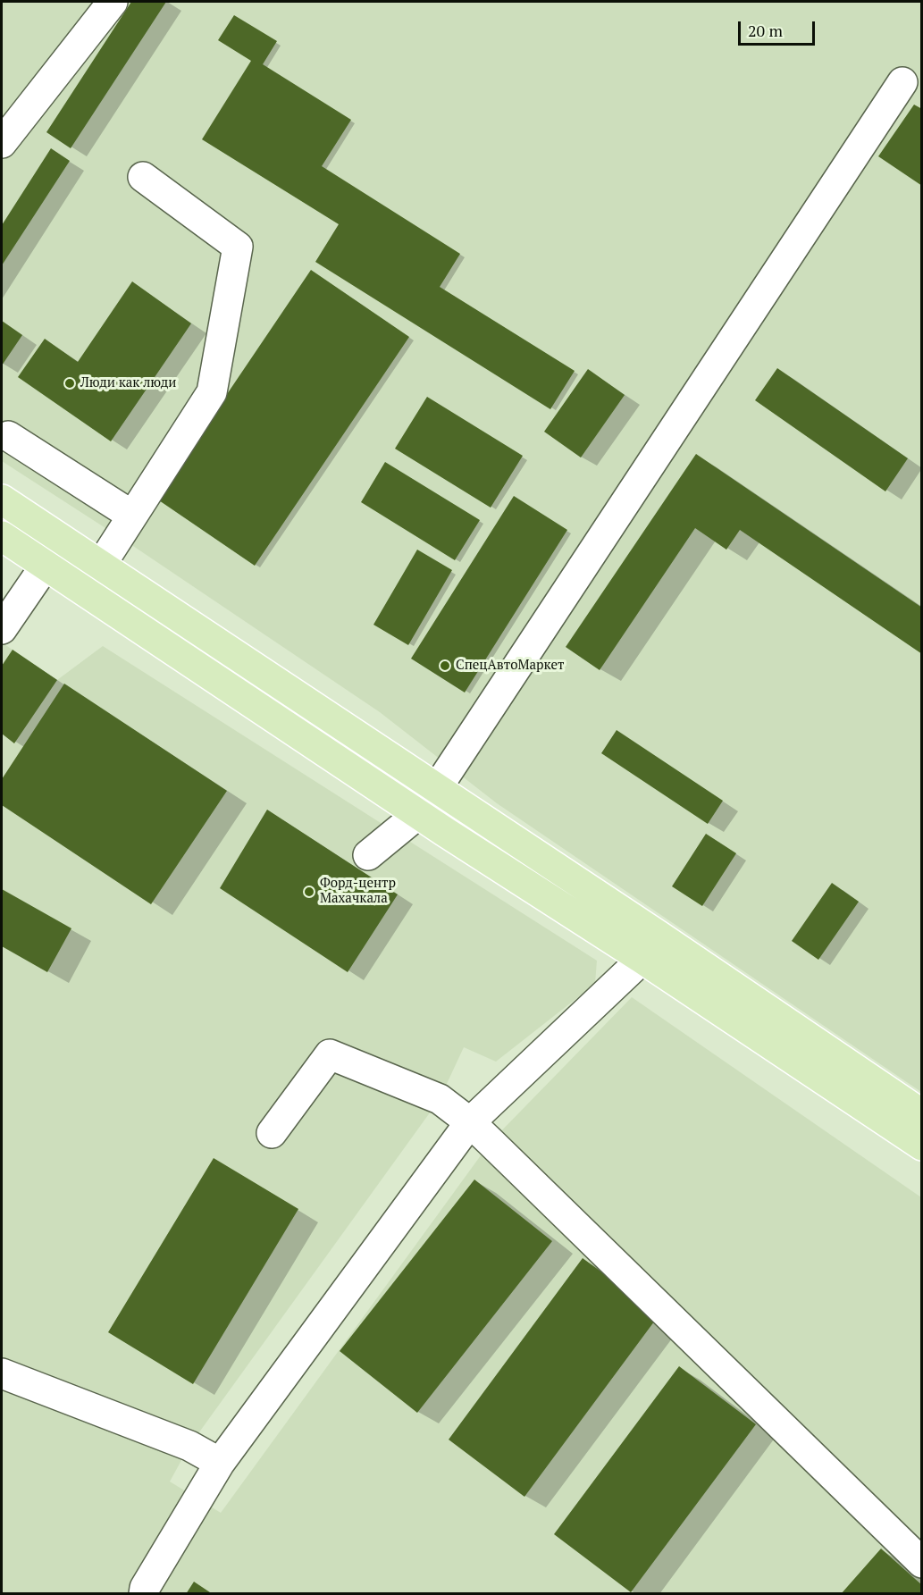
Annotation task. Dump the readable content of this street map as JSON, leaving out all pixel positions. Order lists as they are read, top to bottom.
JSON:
{
  "places": ["Люди как люди", "СпецАвтоМаркет", "Форд-центр Махачкала"],
  "scale_bar": "20 m"
}
